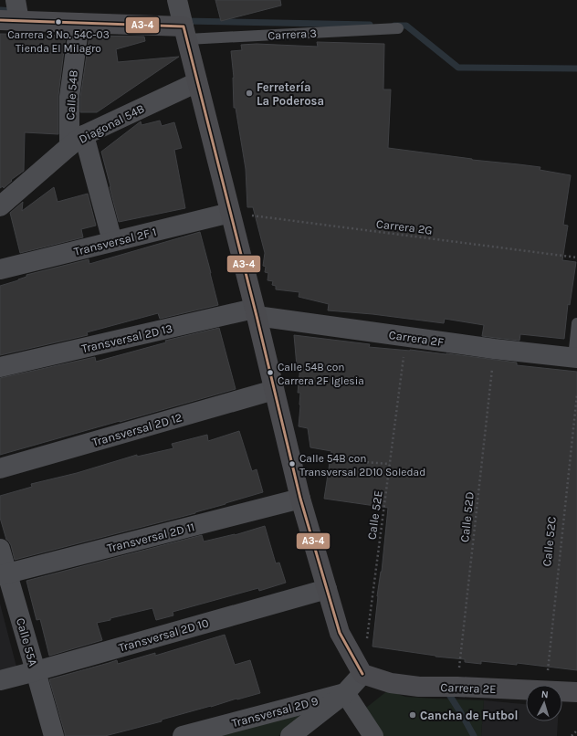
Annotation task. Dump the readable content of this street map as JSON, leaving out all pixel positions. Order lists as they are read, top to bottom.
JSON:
{
  "streets": {
    "street": [
      "Carrera 3",
      "Calle 54B",
      "Diagonal 54B",
      "Transversal 2F 1",
      "Transversal 2D 13",
      "Carrera 2F",
      "Transversal 2D 12",
      "Transversal 2D 11",
      "Transversal 2D 10",
      "Calle 55A",
      "Carrera 2E",
      "Transversal 2D 9"
    ],
    "path": [
      "Carrera 2G",
      "Calle 52E",
      "Calle 52D",
      "Calle 52C"
    ]
  },
  "crossings": [
    ["Carrera 3", "Calle 54B"],
    ["Calle 54B", "Diagonal 54B"],
    ["Calle 54B", "Transversal 2F 1"],
    ["Carrera 2G", "Transversal 2F 1"],
    ["Transversal 2D 13", "Carrera 2F"],
    ["Carrera 2F", "Calle 52E"],
    ["Carrera 2F", "Calle 52D"],
    ["Calle 52E", "Carrera 2E"],
    ["Calle 52D", "Carrera 2E"],
    ["Transversal 2D 11", "Calle 55A"],
    ["Transversal 2D 10", "Calle 55A"]
  ],
  "places": [
    "Carrera 3 No. 54C-03 Tienda El Milagro",
    "Ferretería La Poderosa",
    "Calle 54B con Carrera 2F Iglesia",
    "Calle 54B con Transversal 2D10 Soledad",
    "Cancha de Futbol"
  ],
  "lines": ["transit line A3-4"],
  "north": "top"
}
